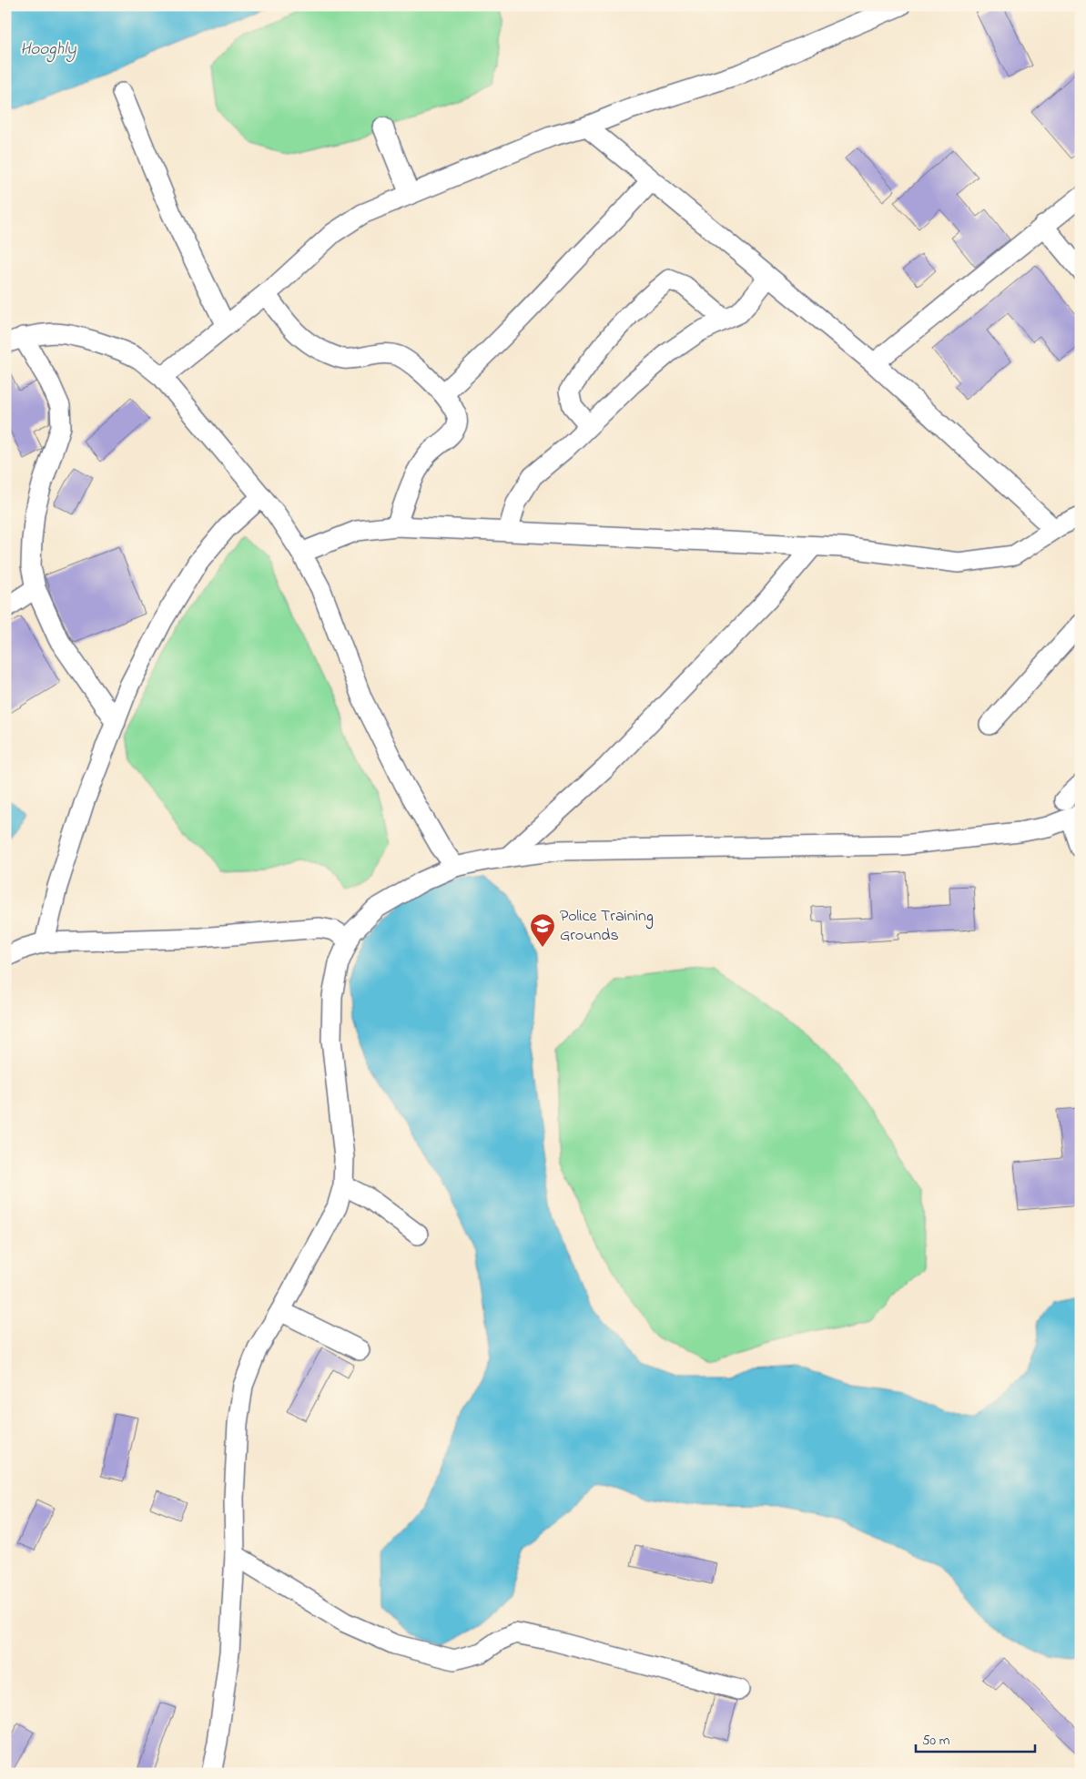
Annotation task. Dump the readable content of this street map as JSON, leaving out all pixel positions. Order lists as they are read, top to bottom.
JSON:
{
  "water": ["Hooghly"],
  "places": {
    "school or university": ["Police Training Grounds"]
  },
  "scale_bar": "50 m"
}
